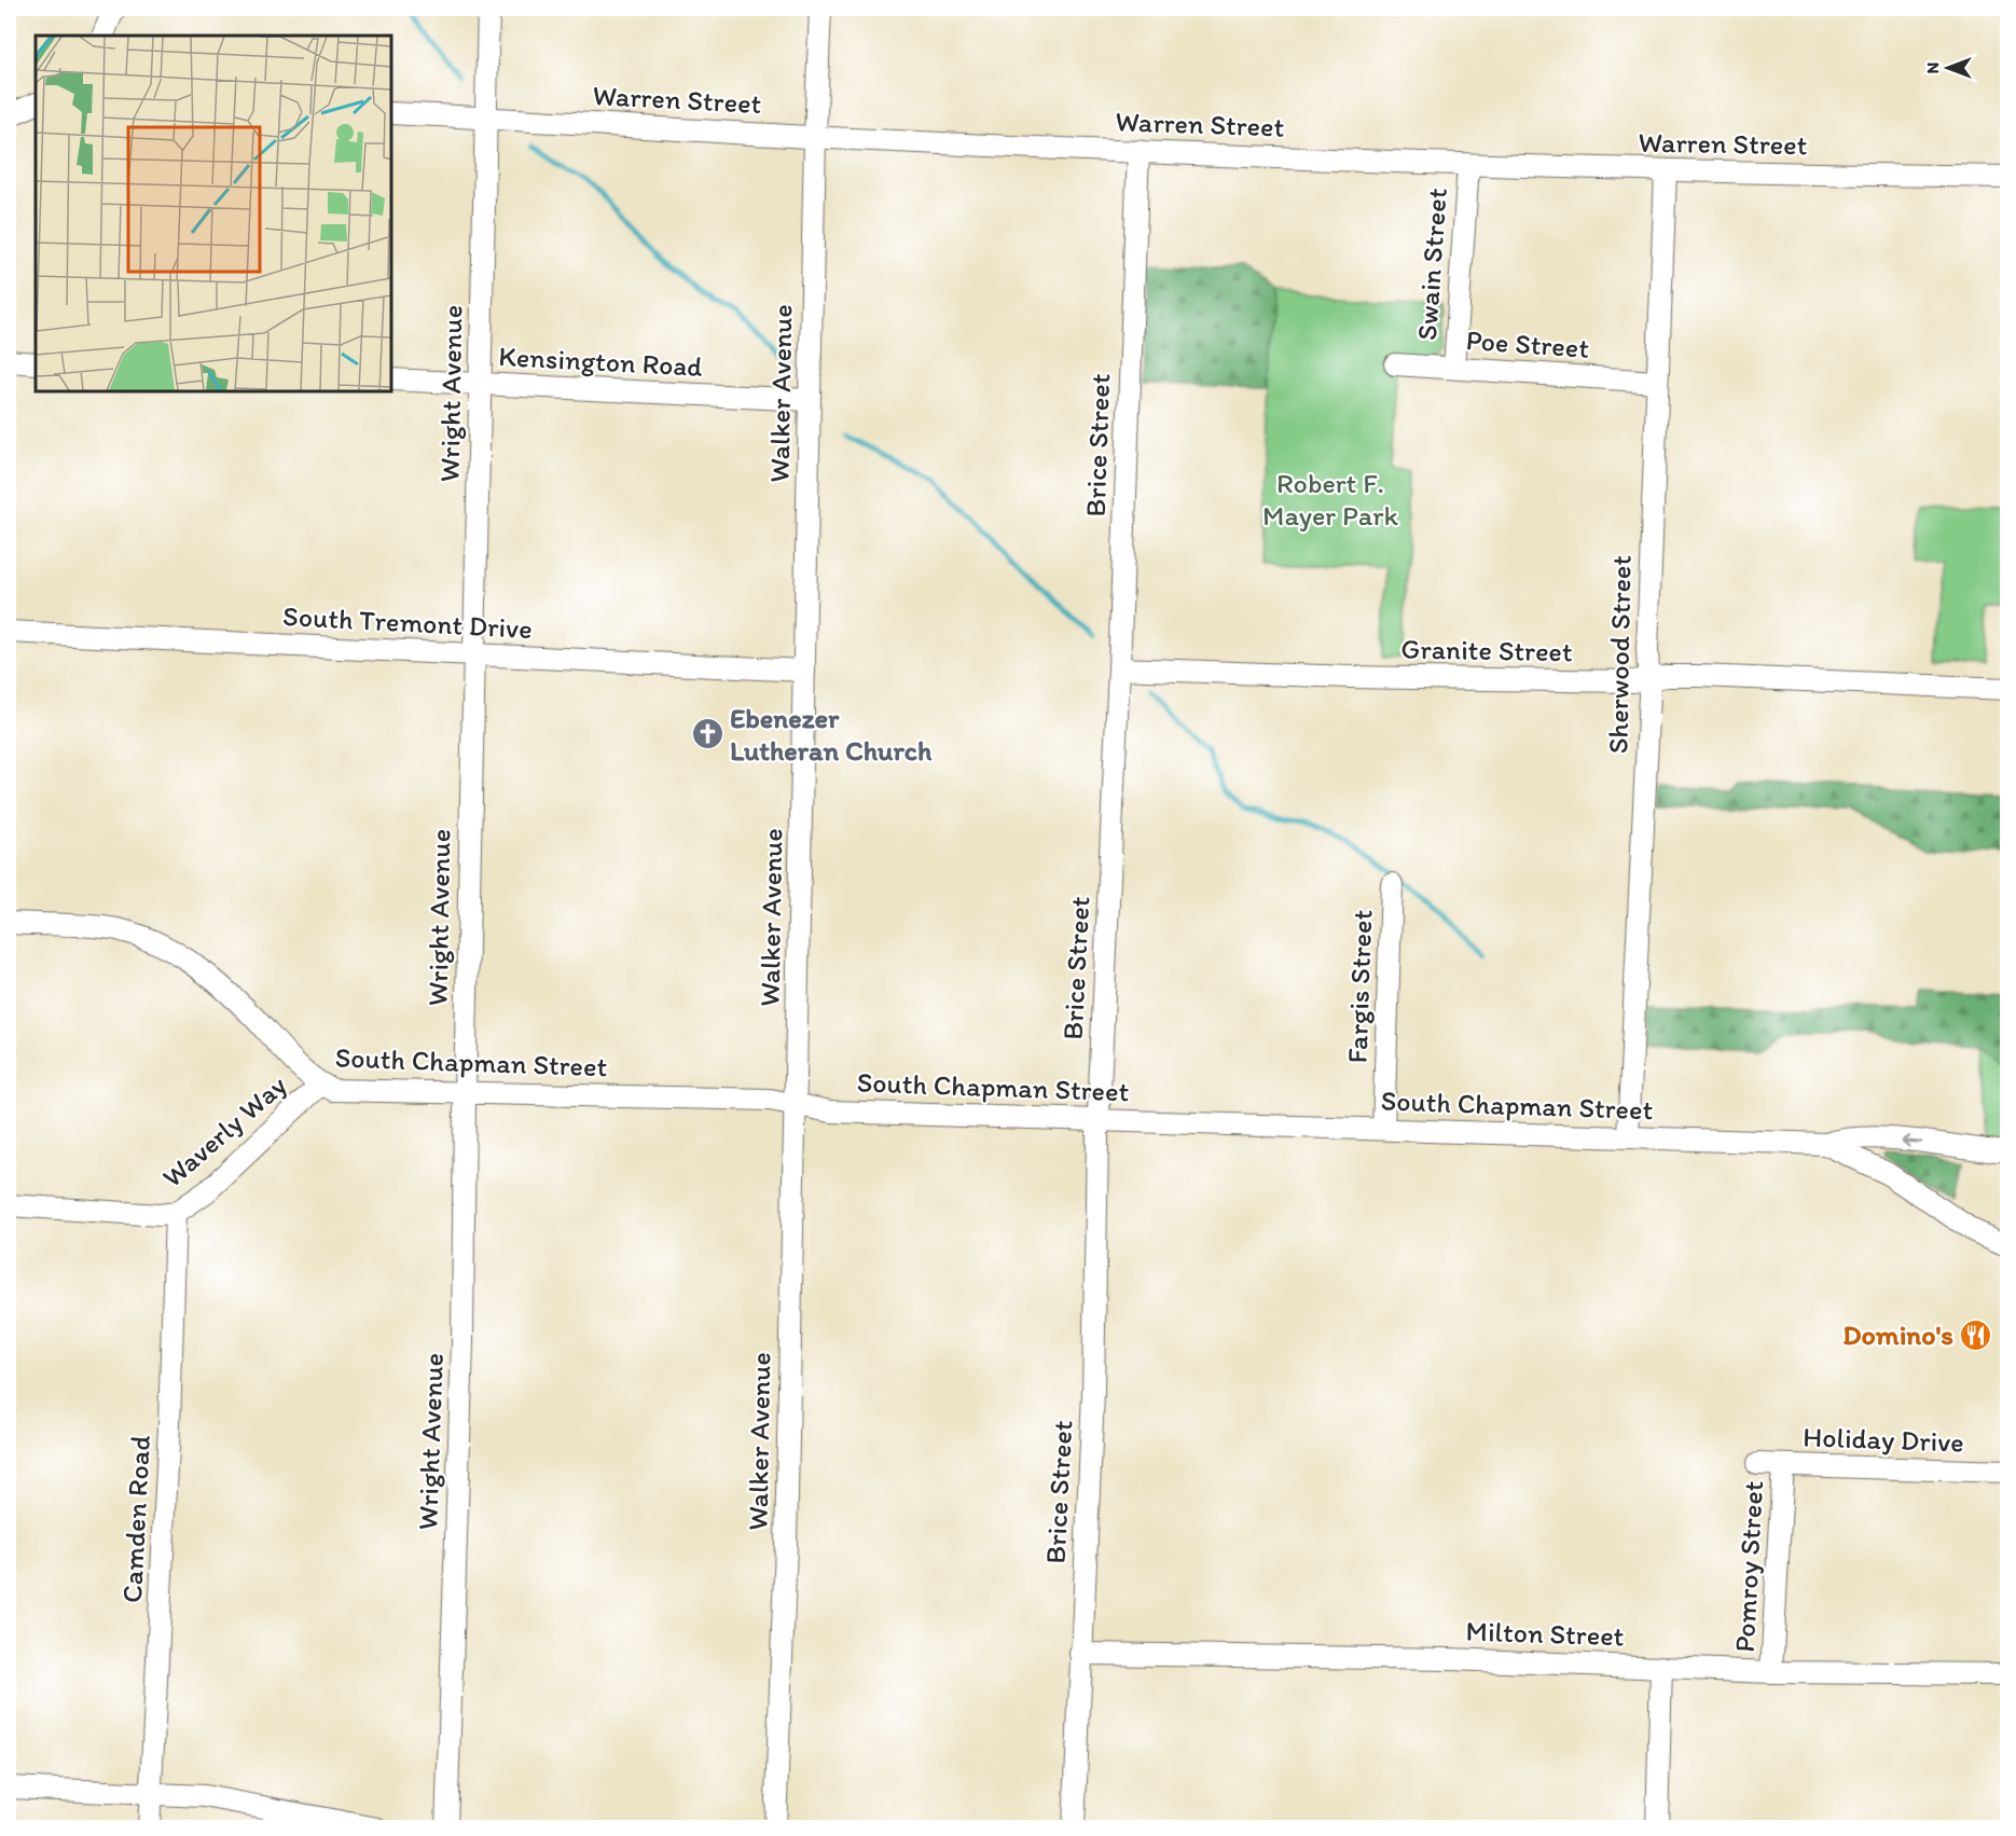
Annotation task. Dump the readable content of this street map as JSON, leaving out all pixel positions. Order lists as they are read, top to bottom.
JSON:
{
  "streets": {
    "street": [
      "Warren Street",
      "Swain Street",
      "Poe Street",
      "Kensington Road",
      "Wright Avenue",
      "Walker Avenue",
      "Brice Street",
      "South Tremont Drive",
      "Granite Street",
      "Sherwood Street",
      "Fargis Street",
      "South Chapman Street",
      "Waverly Way",
      "Holiday Drive",
      "Camden Road",
      "Pomroy Street",
      "Milton Street"
    ]
  },
  "crossings": [
    ["Warren Street", "Swain Street"],
    ["Warren Street", "Wright Avenue"],
    ["Warren Street", "Walker Avenue"],
    ["Warren Street", "Brice Street"],
    ["Warren Street", "Sherwood Street"],
    ["Swain Street", "Poe Street"],
    ["Poe Street", "Sherwood Street"],
    ["Kensington Road", "Wright Avenue"],
    ["Kensington Road", "Walker Avenue"],
    ["Wright Avenue", "South Tremont Drive"],
    ["Wright Avenue", "South Chapman Street"],
    ["Walker Avenue", "South Tremont Drive"],
    ["Walker Avenue", "South Chapman Street"],
    ["Brice Street", "Granite Street"],
    ["Brice Street", "South Chapman Street"],
    ["Brice Street", "Milton Street"],
    ["Granite Street", "Sherwood Street"],
    ["Sherwood Street", "South Chapman Street"],
    ["Fargis Street", "South Chapman Street"],
    ["South Chapman Street", "Waverly Way"],
    ["Waverly Way", "Camden Road"],
    ["Holiday Drive", "Pomroy Street"],
    ["Pomroy Street", "Milton Street"]
  ],
  "parks": ["Robert F. Mayer Park"],
  "places": {
    "church": ["Ebenezer Lutheran Church"],
    "restaurant": ["Domino's"]
  },
  "north": "left"
}
